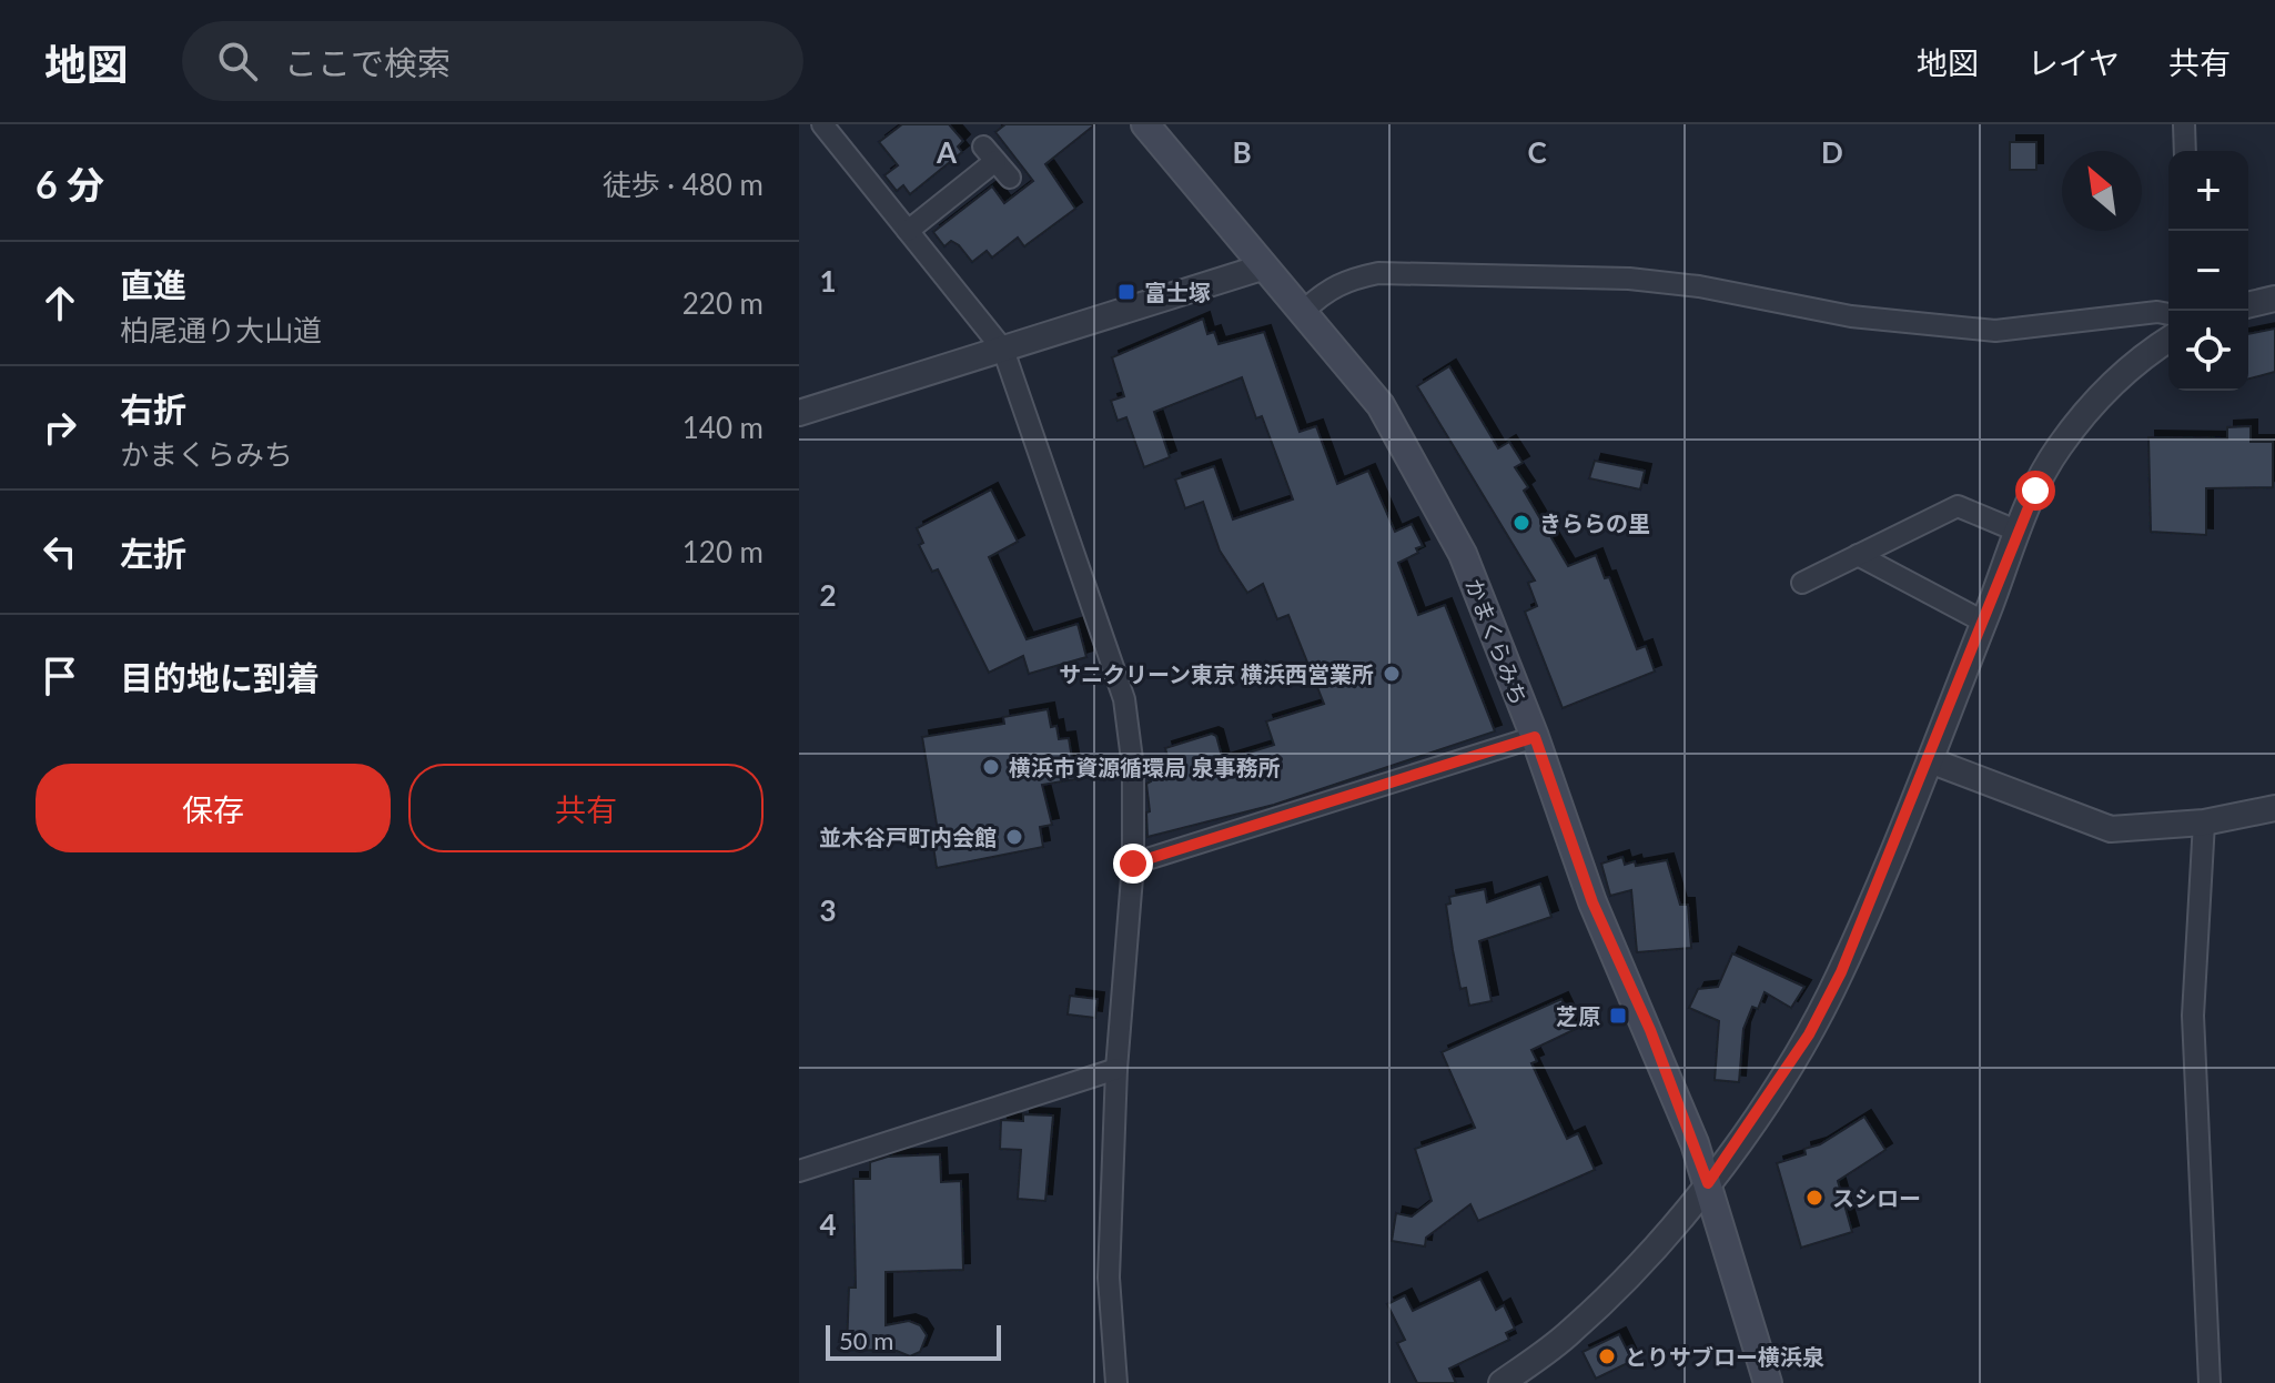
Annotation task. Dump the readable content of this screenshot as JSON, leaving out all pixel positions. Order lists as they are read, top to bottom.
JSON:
{
  "streets": {
    "main road": ["かまくらみち"]
  },
  "places": {
    "transit": ["富士塚", "芝原"],
    "other": [
      "きららの里",
      "サニクリーン東京 横浜西営業所",
      "横浜市資源循環局 泉事務所",
      "並木谷戸町内会館",
      "スシロー",
      "とりサブロー横浜泉"
    ]
  },
  "scale_bar": "50 m",
  "north": "top left",
  "page": {
    "header": "地図",
    "search": "ここで検索",
    "nav": ["地図", "レイヤ", "共有"],
    "heading": ["6 分", "徒歩 · 480 m"],
    "map_buttons": ["+", "−"],
    "list": [
      ["直進", "柏尾通り大山道", "220 m"],
      ["右折", "かまくらみち", "140 m"],
      ["左折", "120 m"],
      "目的地に到着"
    ],
    "buttons": ["保存", "共有"],
    "scale": "50 m"
  },
  "grid": {
    "columns": [
      "A",
      "B",
      "C",
      "D"
    ],
    "rows": [
      "1",
      "2",
      "3",
      "4"
    ]
  }
}
